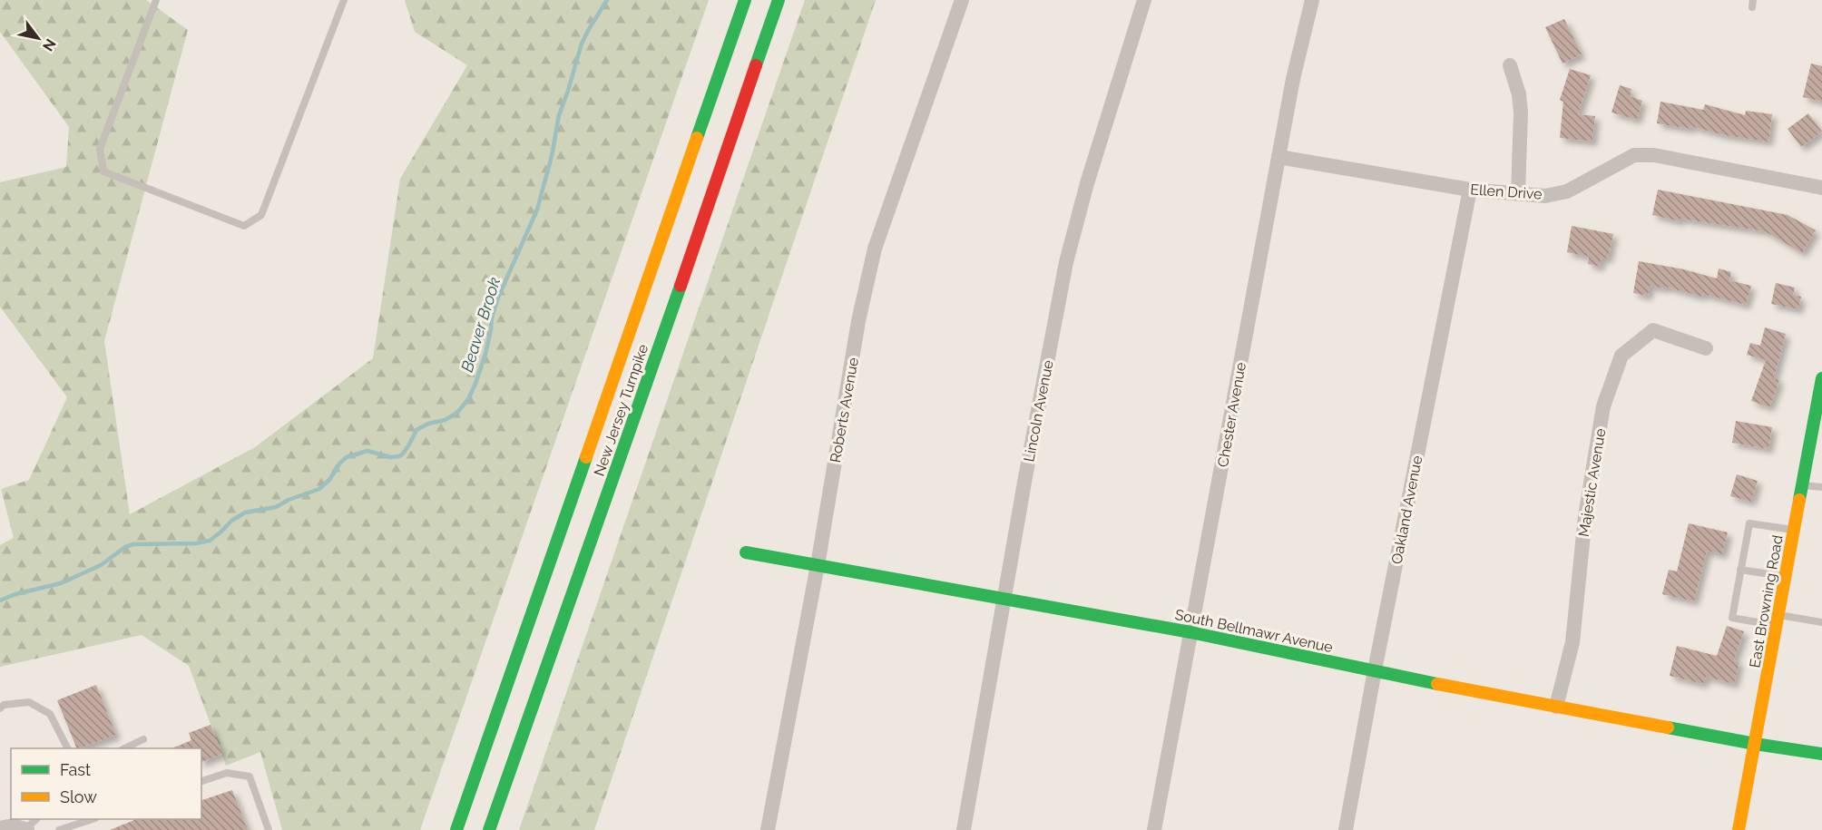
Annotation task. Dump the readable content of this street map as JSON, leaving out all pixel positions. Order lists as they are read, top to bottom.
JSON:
{
  "streets": {
    "main road": ["New Jersey Turnpike", "East Browning Road", "South Bellmawr Avenue"],
    "street": [
      "Ellen Drive",
      "Roberts Avenue",
      "Lincoln Avenue",
      "Chester Avenue",
      "Majestic Avenue",
      "Oakland Avenue"
    ]
  },
  "crossings": [
    ["Ellen Drive", "Chester Avenue"],
    ["Ellen Drive", "Oakland Avenue"],
    ["Roberts Avenue", "South Bellmawr Avenue"],
    ["Lincoln Avenue", "South Bellmawr Avenue"],
    ["Chester Avenue", "South Bellmawr Avenue"],
    ["Majestic Avenue", "South Bellmawr Avenue"],
    ["Oakland Avenue", "South Bellmawr Avenue"],
    ["East Browning Road", "South Bellmawr Avenue"]
  ],
  "water": ["Beaver Brook"],
  "legend": ["Fast", "Slow"],
  "north": "bottom right"
}
